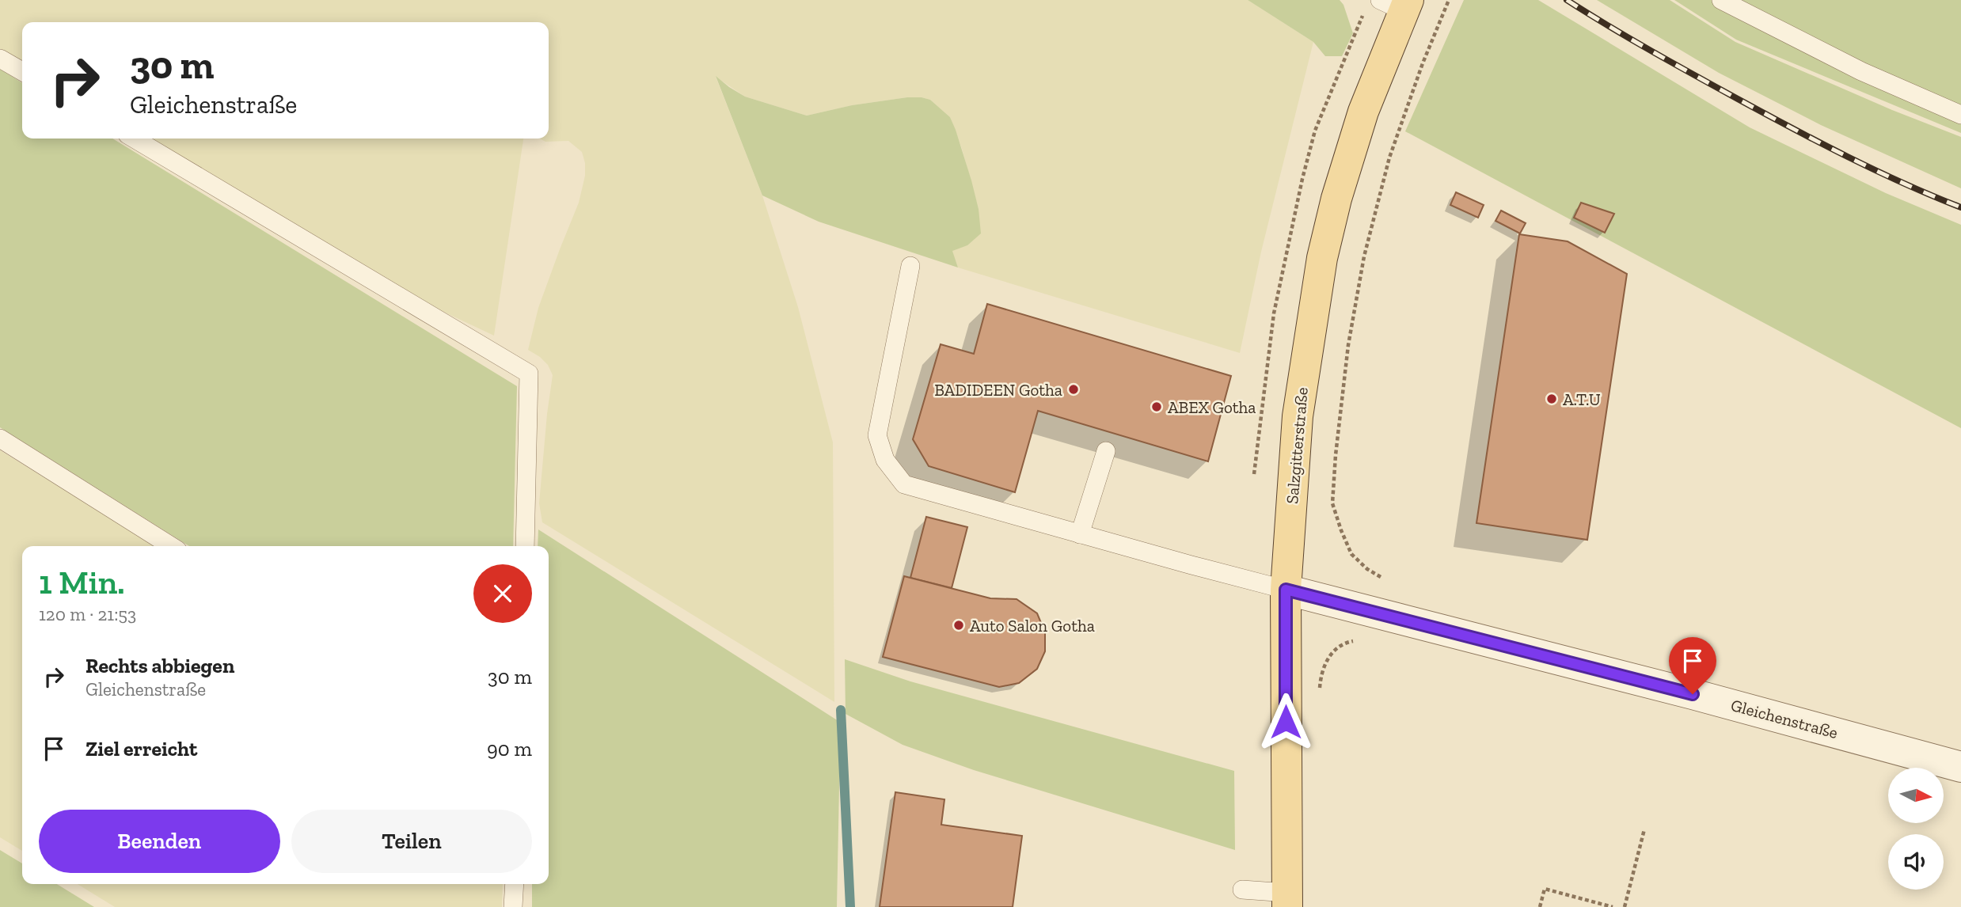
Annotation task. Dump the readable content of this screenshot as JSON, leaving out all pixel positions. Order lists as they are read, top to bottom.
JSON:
{
  "streets": {
    "main road": ["Salzgitterstraße"],
    "street": ["Gleichenstraße"]
  },
  "crossings": [
    ["Salzgitterstraße", "Gleichenstraße"]
  ],
  "places": [
    "BADIDEEN Gotha",
    "A.T.U",
    "ABEX Gotha",
    "Auto Salon Gotha"
  ],
  "north": "right",
  "page": {
    "turn": ["30 m", "Gleichenstraße"],
    "heading": ["1 Min.", "120 m · 21:53"],
    "list": [
      {
        "name": "Rechts abbiegen",
        "note": "Gleichenstraße",
        "value": "30 m"
      },
      {
        "name": "Ziel erreicht",
        "value": "90 m"
      }
    ],
    "buttons": ["Beenden", "Teilen"]
  }
}
